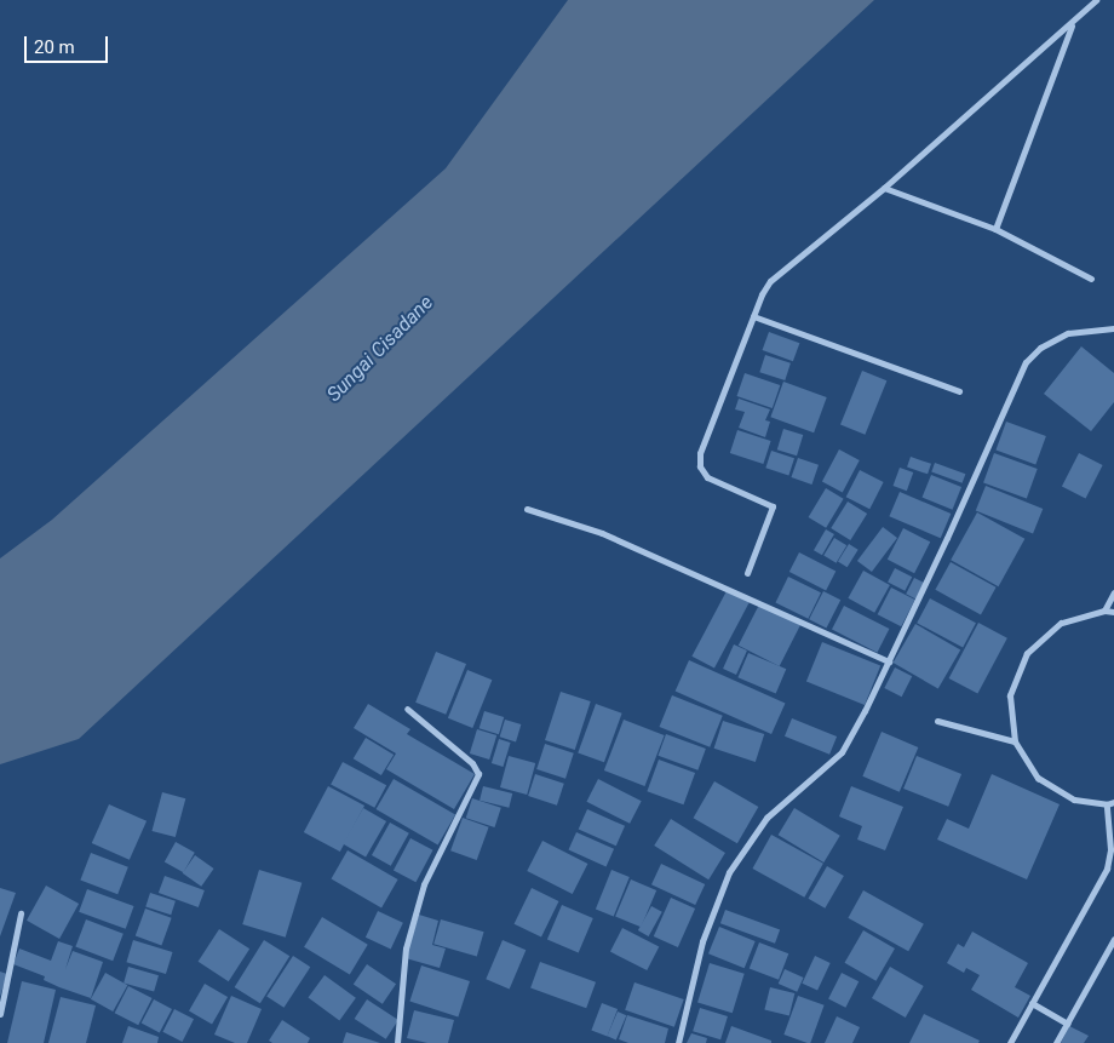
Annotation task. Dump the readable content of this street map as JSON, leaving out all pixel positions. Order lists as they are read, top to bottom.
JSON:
{
  "water": ["Sungai Cisadane"],
  "scale_bar": "20 m"
}
